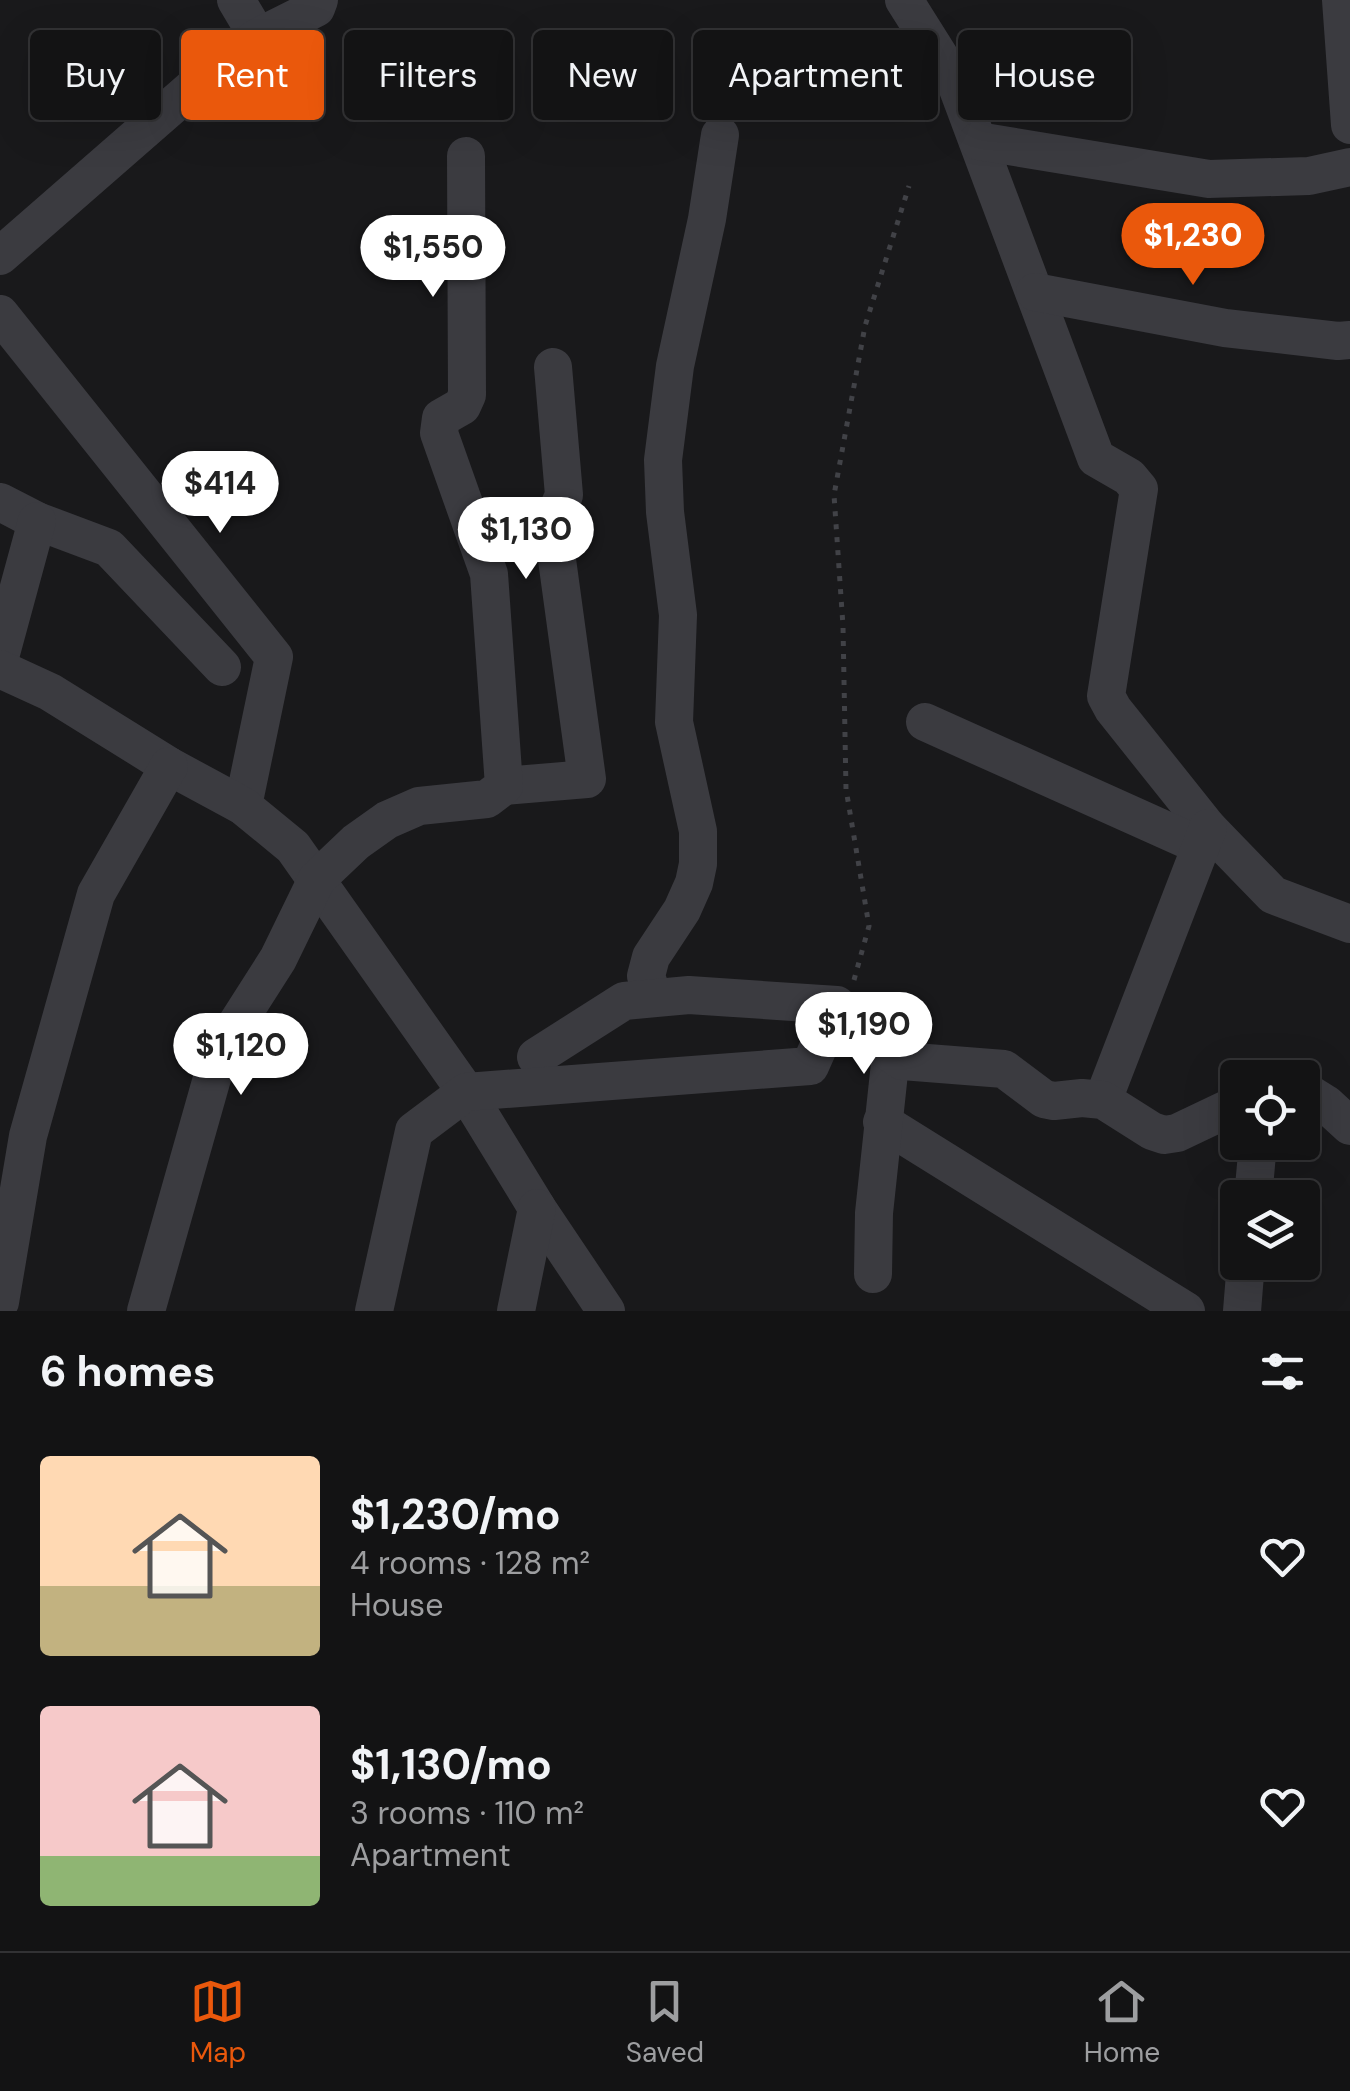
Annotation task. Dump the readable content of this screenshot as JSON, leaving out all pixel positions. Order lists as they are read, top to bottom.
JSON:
{
  "page": {
    "chip": [
      "Buy",
      "Rent",
      "Filters",
      "New",
      "Apartment",
      "House"
    ],
    "price": [
      "$1,230",
      "$1,550",
      "$414",
      "$1,130",
      "$1,190",
      "$1,120"
    ],
    "heading": "6 homes",
    "list": [
      {
        "name": "$1,230/mo",
        "note": "4 rooms · 128 m² · House"
      },
      {
        "name": "$1,130/mo",
        "note": "3 rooms · 110 m² · Apartment"
      }
    ],
    "tabs": ["Map", "Saved", "Home"]
  }
}
